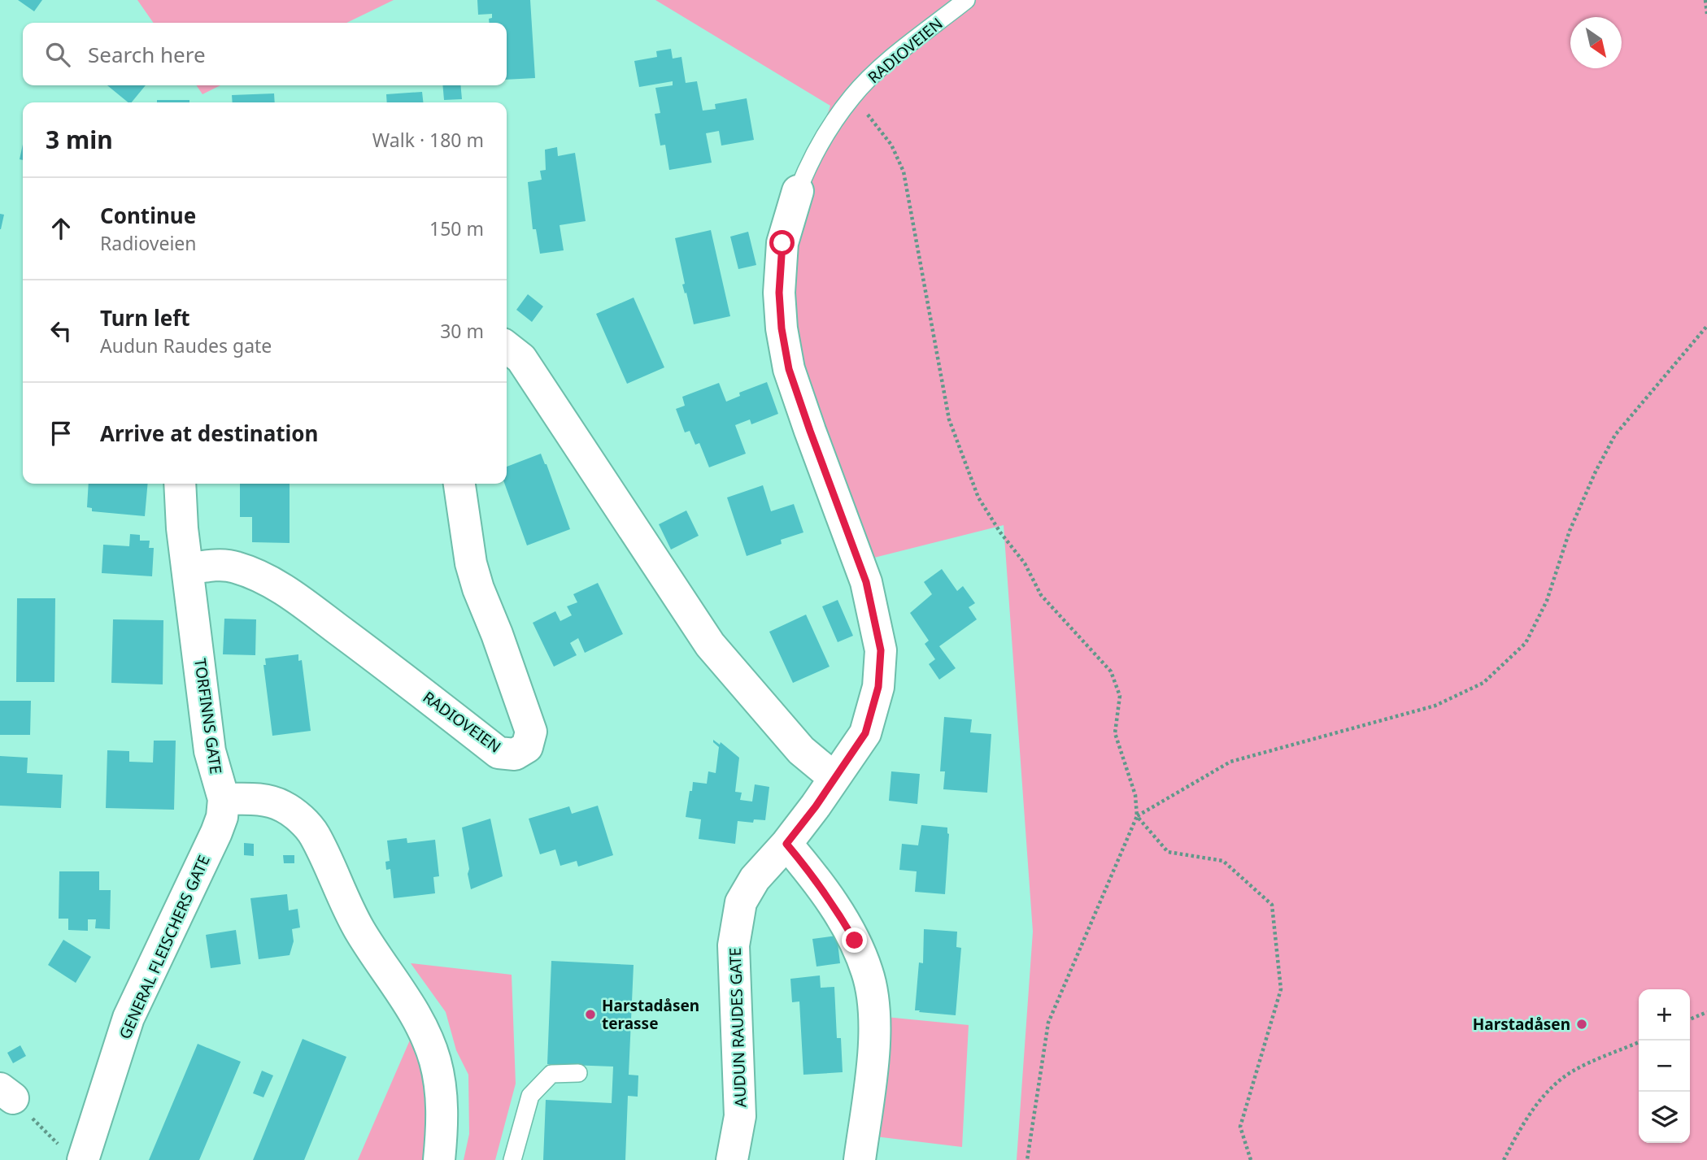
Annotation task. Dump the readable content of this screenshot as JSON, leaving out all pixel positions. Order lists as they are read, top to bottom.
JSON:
{
  "streets": {
    "street": [
      "RADIOVEIEN",
      "TORFINNS GATE",
      "GENERAL FLEISCHERS GATE",
      "AUDUN RAUDES GATE"
    ]
  },
  "crossings": [
    ["RADIOVEIEN", "TORFINNS GATE"],
    ["RADIOVEIEN", "AUDUN RAUDES GATE"],
    ["TORFINNS GATE", "GENERAL FLEISCHERS GATE"]
  ],
  "places": ["Harstadåsen terasse", "Harstadåsen"],
  "north": "bottom right",
  "page": {
    "search": "Search here",
    "heading": ["3 min", "Walk · 180 m"],
    "list": [
      ["Continue", "Radioveien", "150 m"],
      ["Turn left", "Audun Raudes gate", "30 m"],
      "Arrive at destination"
    ],
    "map_buttons": ["+", "−"]
  }
}
